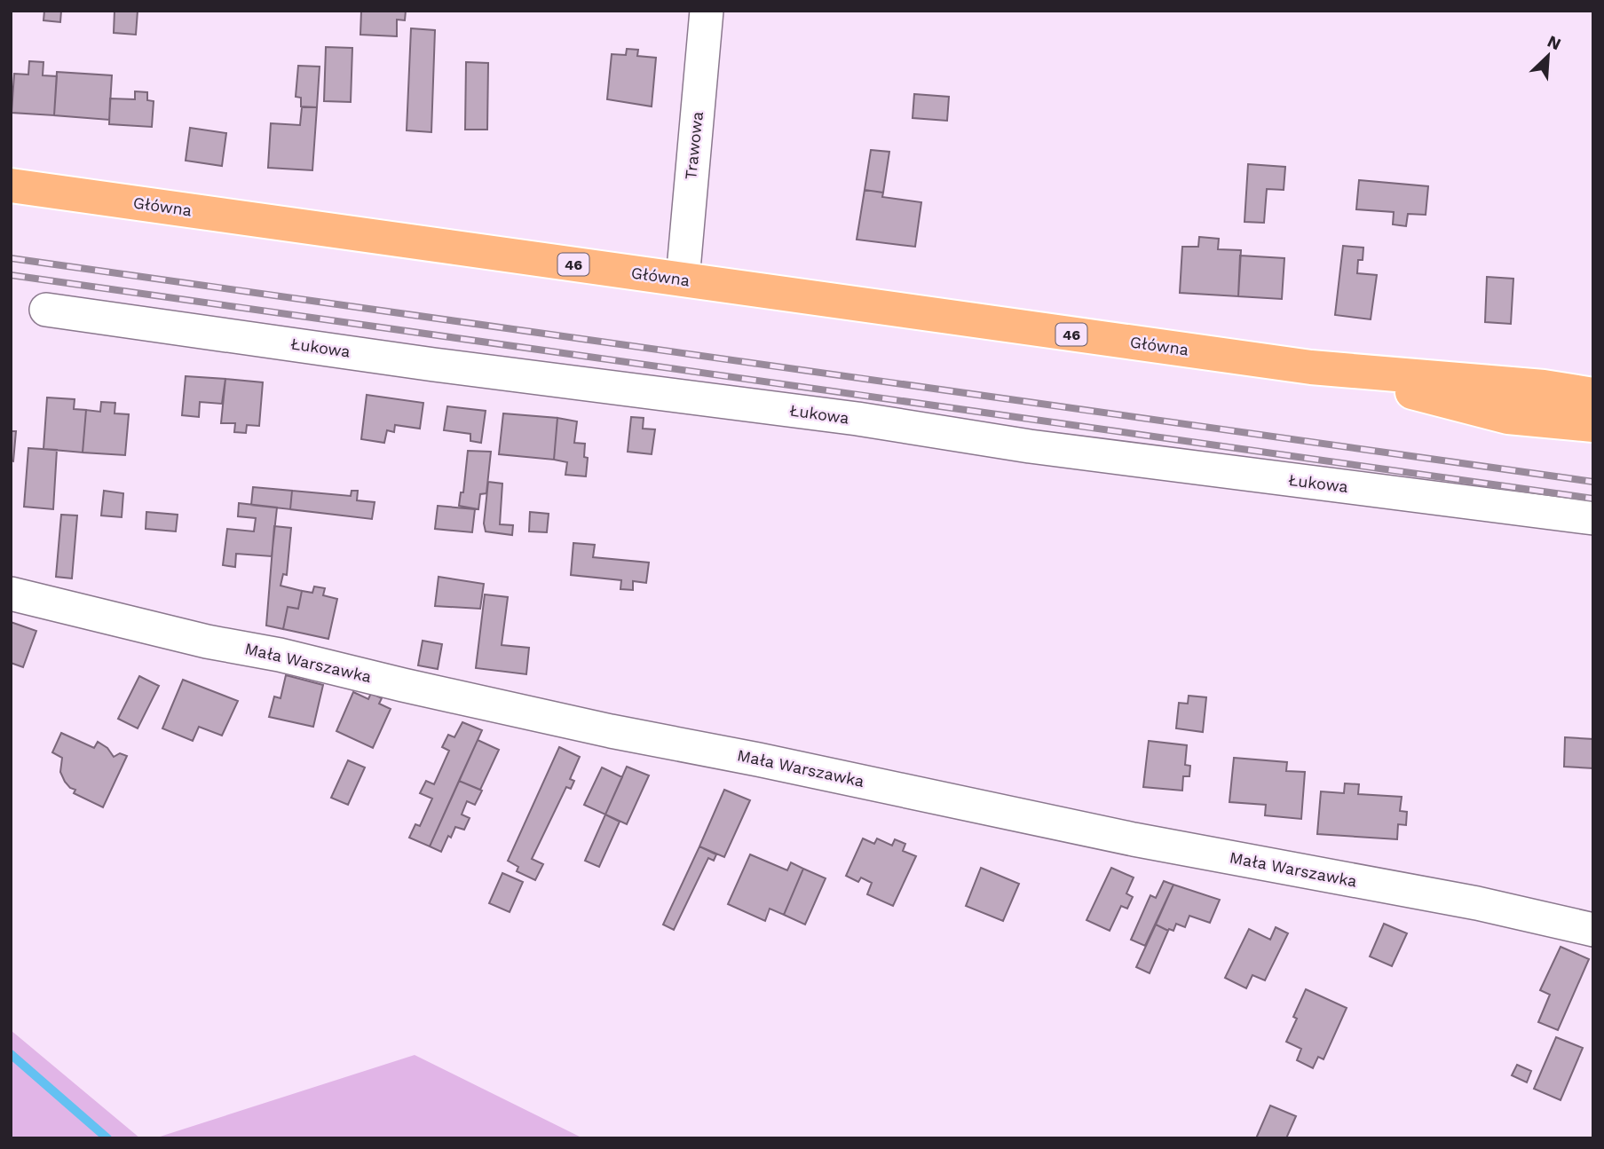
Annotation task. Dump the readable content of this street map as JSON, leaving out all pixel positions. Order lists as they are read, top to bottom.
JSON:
{
  "streets": {
    "main road": ["Główna", "46"],
    "street": ["Trawowa", "Łukowa", "Mała Warszawka"]
  },
  "crossings": [
    ["Trawowa", "Główna"]
  ],
  "north": "top right"
}
